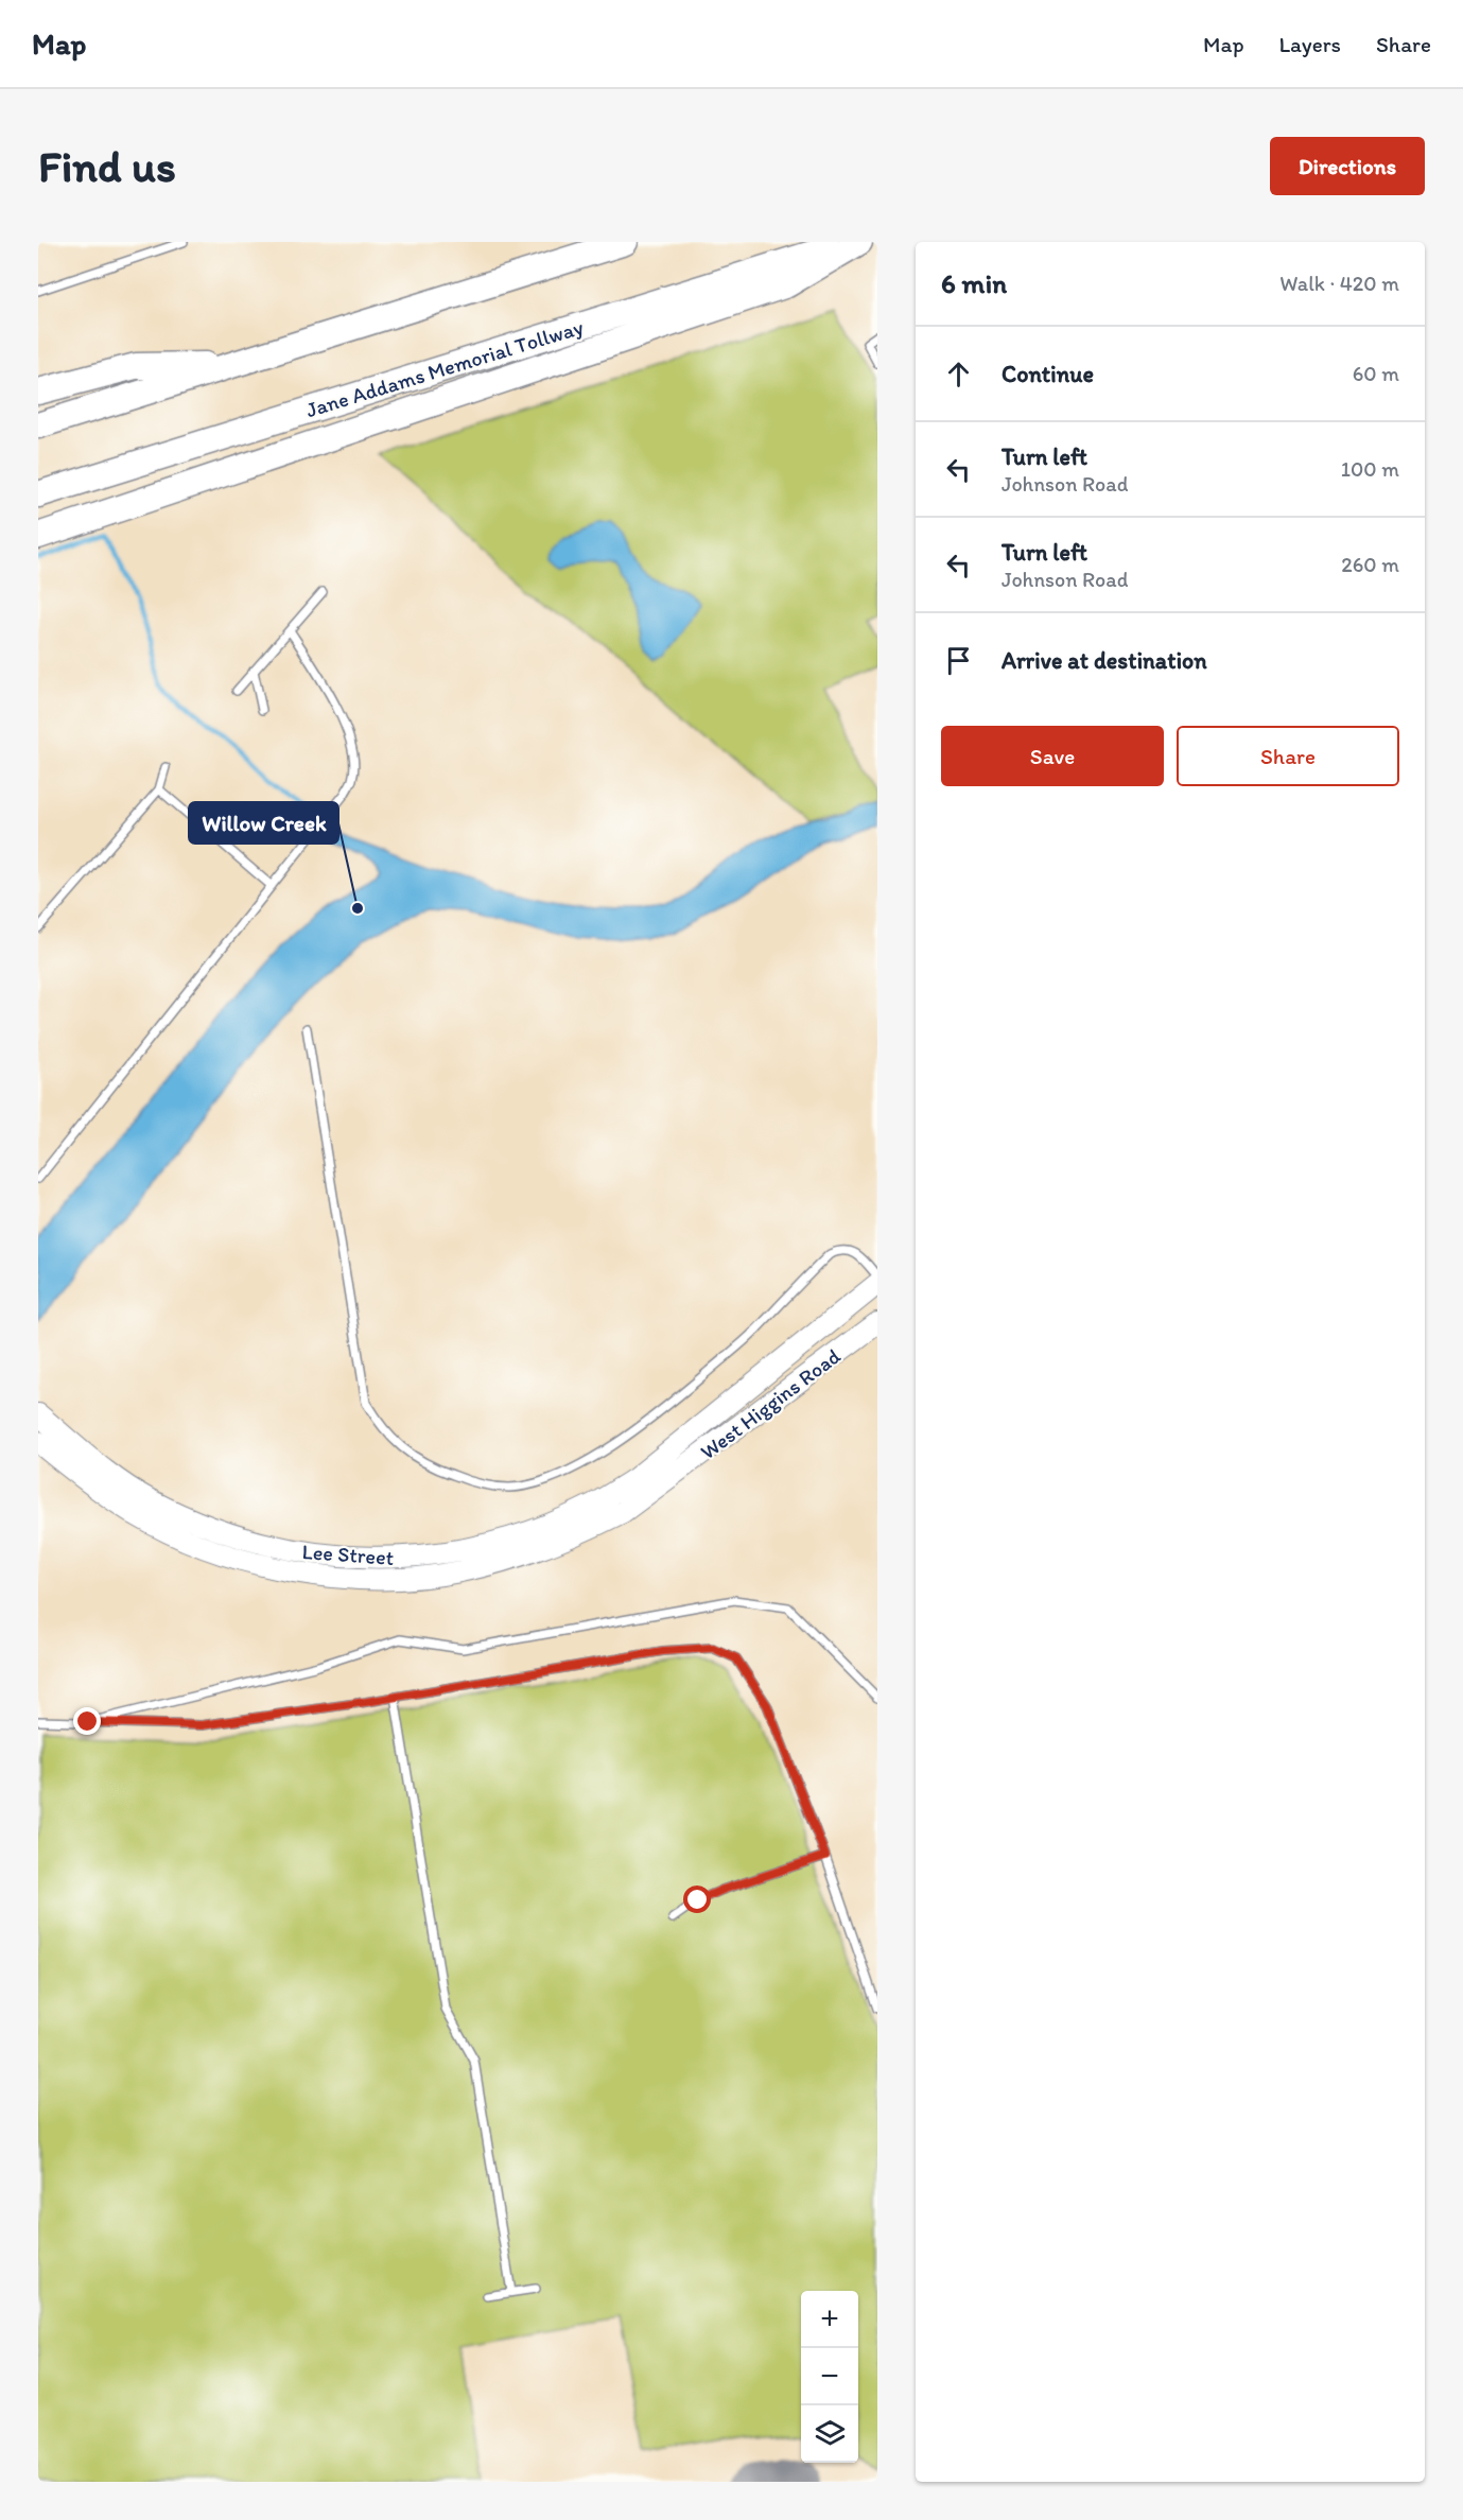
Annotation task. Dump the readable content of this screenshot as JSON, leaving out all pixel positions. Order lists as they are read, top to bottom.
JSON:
{
  "streets": {
    "highway": ["Jane Addams Memorial Tollway"],
    "main road": ["West Higgins Road", "Lee Street"]
  },
  "crossings": [
    ["West Higgins Road", "Lee Street"]
  ],
  "places": ["Willow Creek"],
  "page": {
    "header": "Map",
    "nav": ["Map", "Layers", "Share"],
    "buttons": [
      "Directions",
      ["Save", "Share"]
    ],
    "title": "Find us",
    "heading": ["6 min", "Walk · 420 m"],
    "list": [
      ["Continue", "60 m"],
      ["Turn left", "Johnson Road", "100 m"],
      ["Turn left", "Johnson Road", "260 m"],
      "Arrive at destination"
    ],
    "map_buttons": ["+", "−"]
  }
}
